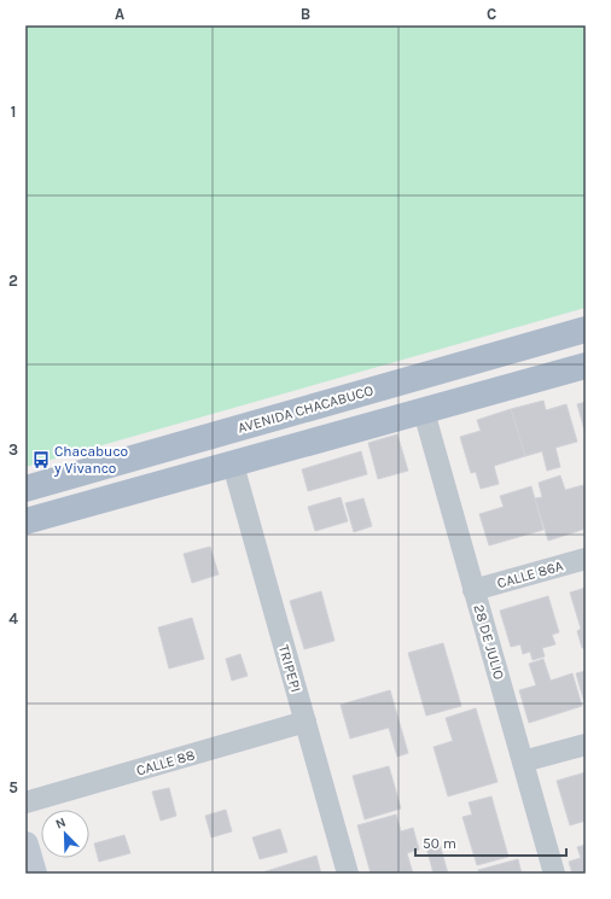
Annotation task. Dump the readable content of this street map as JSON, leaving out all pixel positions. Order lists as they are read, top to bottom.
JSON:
{
  "streets": {
    "main road": ["AVENIDA CHACABUCO"],
    "street": [
      "CALLE 86A",
      "28 DE JULIO",
      "TRIPEPI",
      "CALLE 88"
    ]
  },
  "crossings": [
    ["CALLE 86A", "28 DE JULIO"],
    ["TRIPEPI", "CALLE 88"]
  ],
  "places": {
    "bus stop": ["Chacabuco y Vivanco"]
  },
  "scale_bar": "50 m",
  "north": "top left",
  "grid": {
    "columns": ["A", "B", "C"],
    "rows": [
      "1",
      "2",
      "3",
      "4",
      "5"
    ]
  }
}
